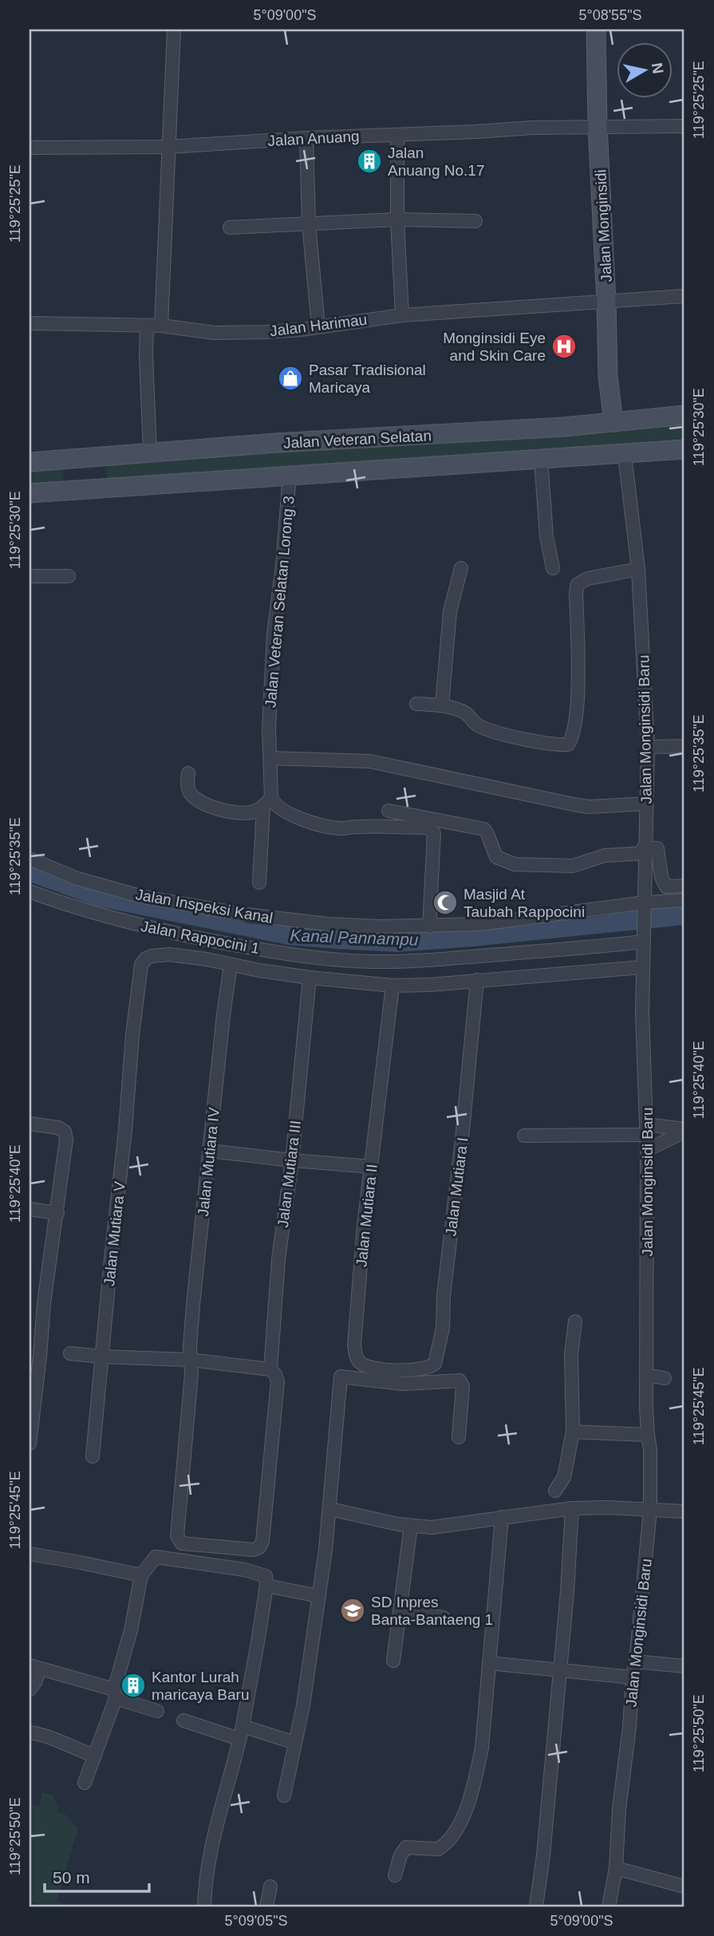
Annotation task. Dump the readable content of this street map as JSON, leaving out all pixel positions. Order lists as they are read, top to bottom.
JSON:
{
  "streets": {
    "main road": ["Jalan Monginsidi", "Jalan Veteran Selatan"],
    "street": [
      "Jalan Anuang",
      "Jalan Harimau",
      "Jalan Veteran Selatan Lorong 3",
      "Jalan Monginsidi Baru",
      "Jalan Inspeksi Kanal",
      "Jalan Rappocini 1",
      "Jalan Mutiara IV",
      "Jalan Mutiara III",
      "Jalan Mutiara I",
      "Jalan Mutiara II",
      "Jalan Mutiara V"
    ]
  },
  "crossings": [
    ["Jalan Anuang", "Jalan Monginsidi"],
    ["Jalan Monginsidi", "Jalan Harimau"],
    ["Jalan Monginsidi", "Jalan Veteran Selatan"],
    ["Jalan Veteran Selatan", "Jalan Veteran Selatan Lorong 3"],
    ["Jalan Veteran Selatan", "Jalan Monginsidi Baru"],
    ["Jalan Monginsidi Baru", "Jalan Inspeksi Kanal"],
    ["Jalan Monginsidi Baru", "Jalan Rappocini 1"],
    ["Jalan Mutiara IV", "Jalan Mutiara III"],
    ["Jalan Mutiara IV", "Jalan Mutiara V"],
    ["Jalan Mutiara I", "Jalan Mutiara II"]
  ],
  "water": ["Kanal Pannampu"],
  "places": {
    "building": ["Jalan Anuang No.17", "Kantor Lurah maricaya Baru"],
    "hospital": ["Monginsidi Eye and Skin Care"],
    "shop": ["Pasar Tradisional Maricaya"],
    "mosque": ["Masjid At Taubah Rappocini"],
    "school or university": ["SD Inpres Banta-Bantaeng 1"]
  },
  "scale_bar": "50 m",
  "north": "right",
  "coordinates": [
    "5°09'00\"S",
    "5°08'55\"S",
    "119°25'25\"E",
    "119°25'30\"E",
    "119°25'35\"E",
    "119°25'40\"E",
    "119°25'45\"E",
    "119°25'50\"E",
    "5°09'05\"S"
  ]
}
